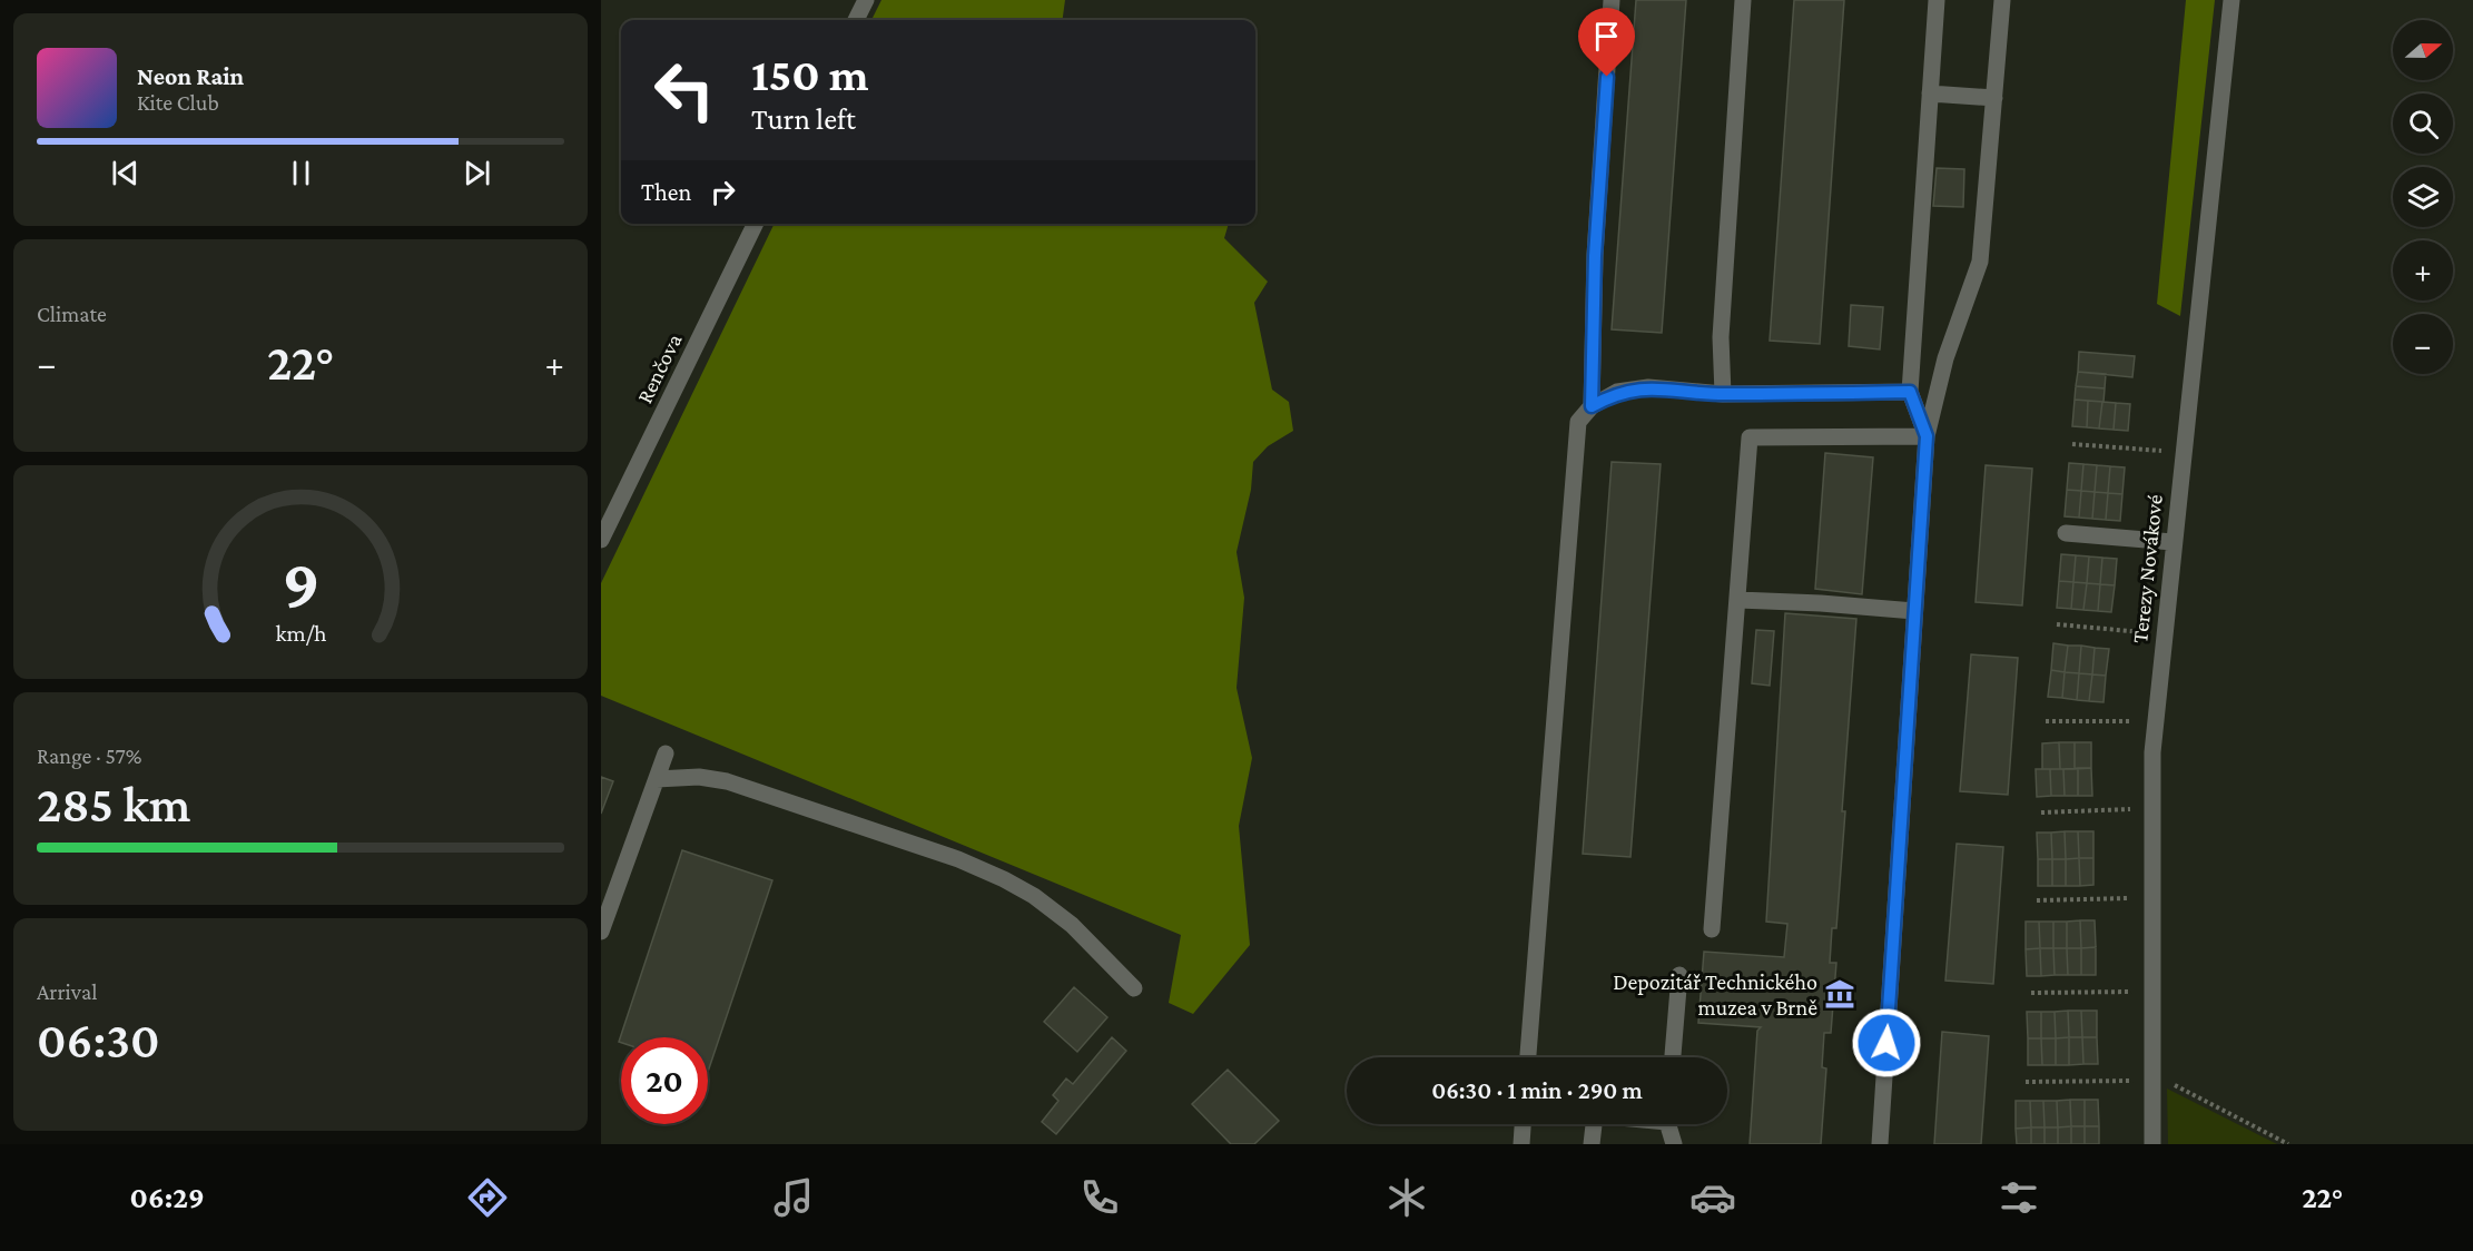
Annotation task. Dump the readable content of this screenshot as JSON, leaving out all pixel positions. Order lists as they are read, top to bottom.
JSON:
{
  "streets": {
    "street": ["Renčova", "Terezy Novákové"]
  },
  "places": {
    "museum": ["Depozitář Technického muzea v Brně"]
  },
  "north": "right",
  "page": {
    "map_buttons": ["+", "−"],
    "turn": ["150 m", "Turn left"],
    "song": ["Neon Rain", "Kite Club"],
    "then": "Then",
    "tile": [
      "Climate",
      ["Range · 57%", "285 km"],
      ["Arrival", "06:30"]
    ],
    "heat": ["−", "22°", "+"],
    "limit": "20",
    "trip": "06:30 · 1 min · 290 m",
    "tabs": ["06:29", "22°"],
    "gauge": ["9", "km/h"]
  }
}
